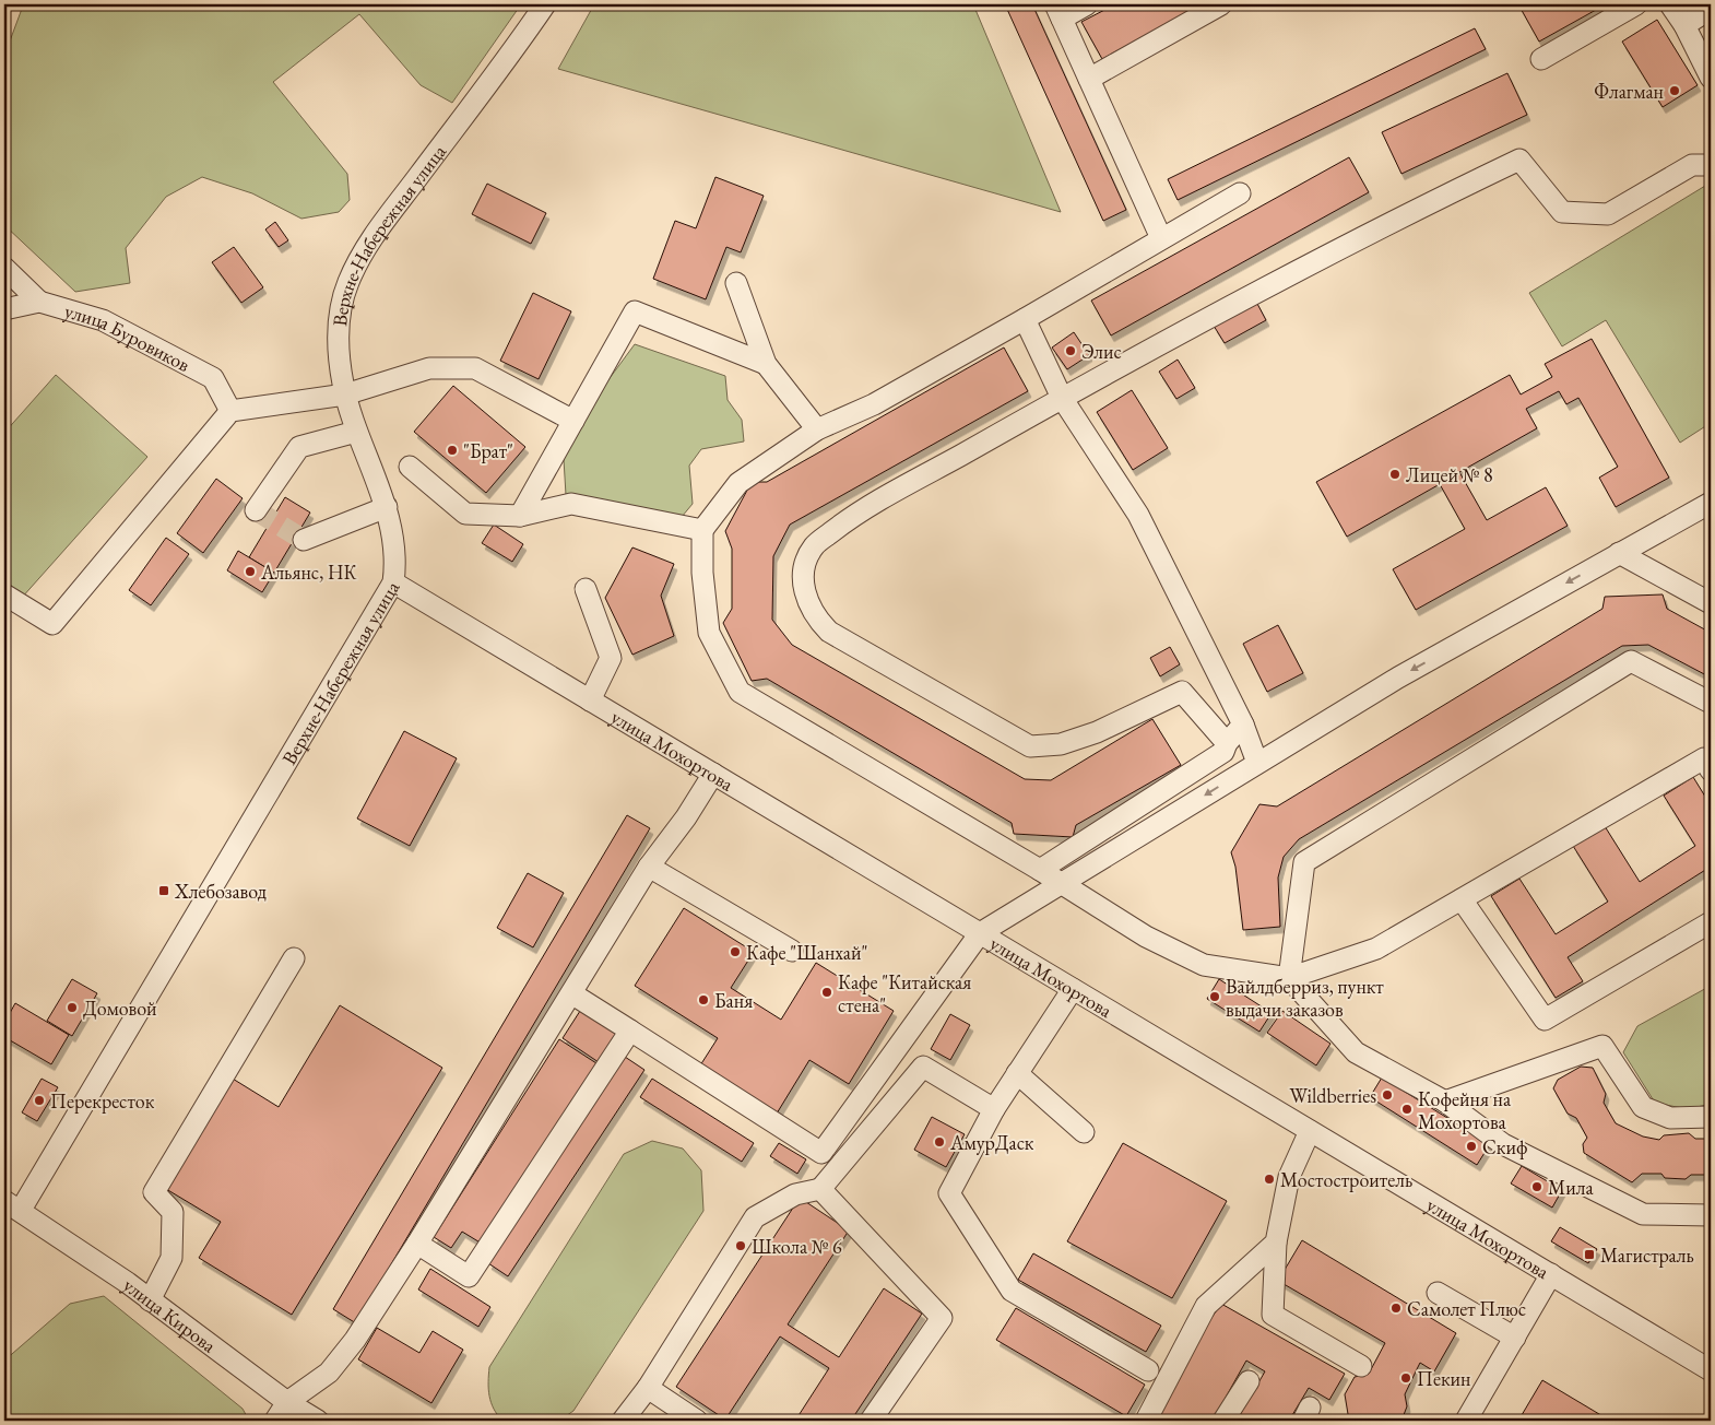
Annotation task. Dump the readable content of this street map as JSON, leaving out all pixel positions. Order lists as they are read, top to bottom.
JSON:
{
  "streets": {
    "street": [
      "Верхне-Набережная улица",
      "улица Буровиков",
      "улица Мохортова",
      "улица Кирова"
    ]
  },
  "crossings": [
    ["Верхне-Набережная улица", "улица Мохортова"],
    ["Верхне-Набережная улица", "улица Кирова"]
  ],
  "places": {
    "other": [
      "Флагман",
      "Элис",
      "\"Брат\"",
      "Лицей № 8",
      "Альянс, НК",
      "Кафе \"Шанхай\"",
      "Кафе \"Китайская стена\"",
      "Вайлдберриз, пункт выдачи заказов",
      "Баня",
      "Домовой",
      "Wildberries",
      "Перекресток",
      "Кофейня на Мохортова",
      "АмурДаск",
      "Скиф",
      "Мостостроитель",
      "Мила",
      "Школа № 6",
      "Самолет Плюс",
      "Пекин"
    ],
    "transit": ["Хлебозавод", "Магистраль"]
  }
}
